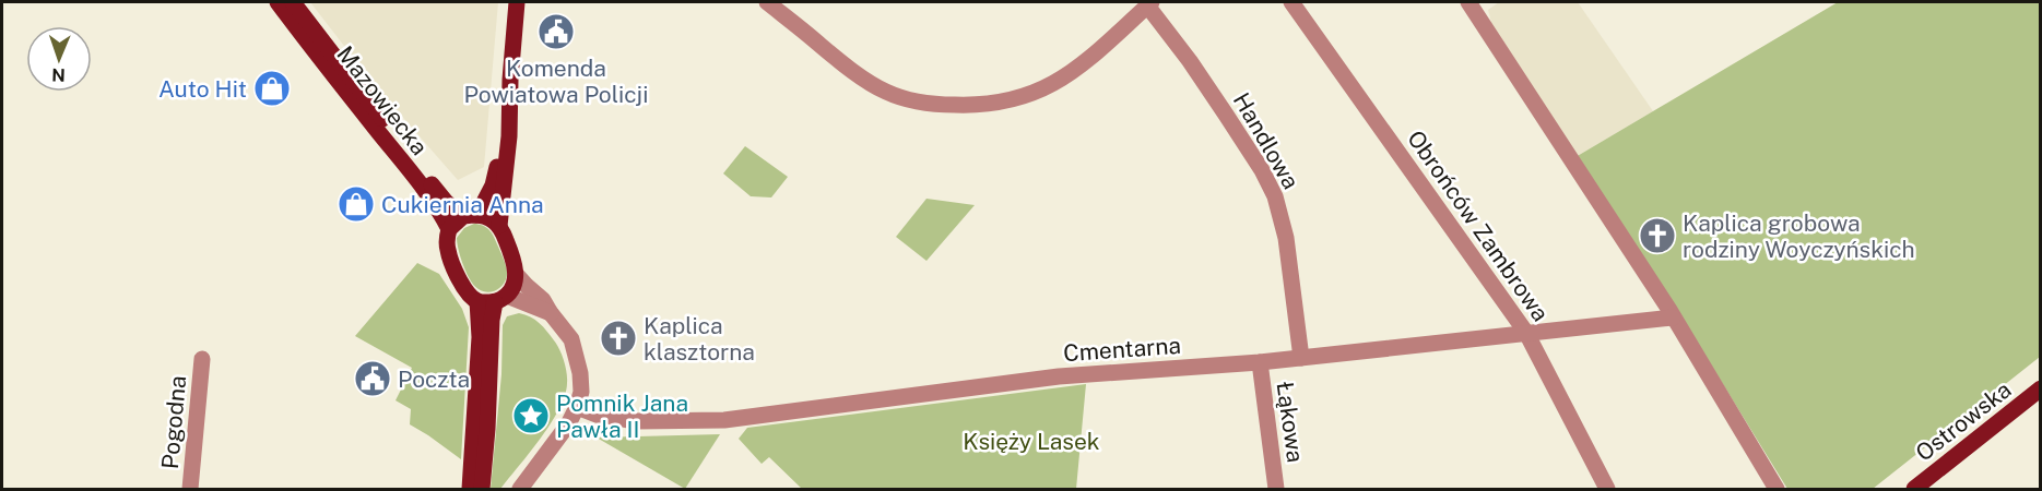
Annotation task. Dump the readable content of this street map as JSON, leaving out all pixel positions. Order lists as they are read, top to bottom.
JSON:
{
  "streets": {
    "main road": ["Mazowiecka", "Ostrowska"],
    "street": [
      "Handlowa",
      "Obrońców Zambrowa",
      "Cmentarna",
      "Pogodna",
      "Łąkowa"
    ]
  },
  "crossings": [
    ["Handlowa", "Cmentarna"],
    ["Obrońców Zambrowa", "Cmentarna"],
    ["Cmentarna", "Łąkowa"]
  ],
  "parks": ["Księży Lasek"],
  "places": {
    "public building": ["Komenda Powiatowa Policji", "Poczta"],
    "shop": ["Auto Hit", "Cukiernia Anna"],
    "church": ["Kaplica grobowa rodziny Woyczyńskich", "Kaplica klasztorna"],
    "place": ["Pomnik Jana Pawła II"]
  },
  "north": "bottom"
}
